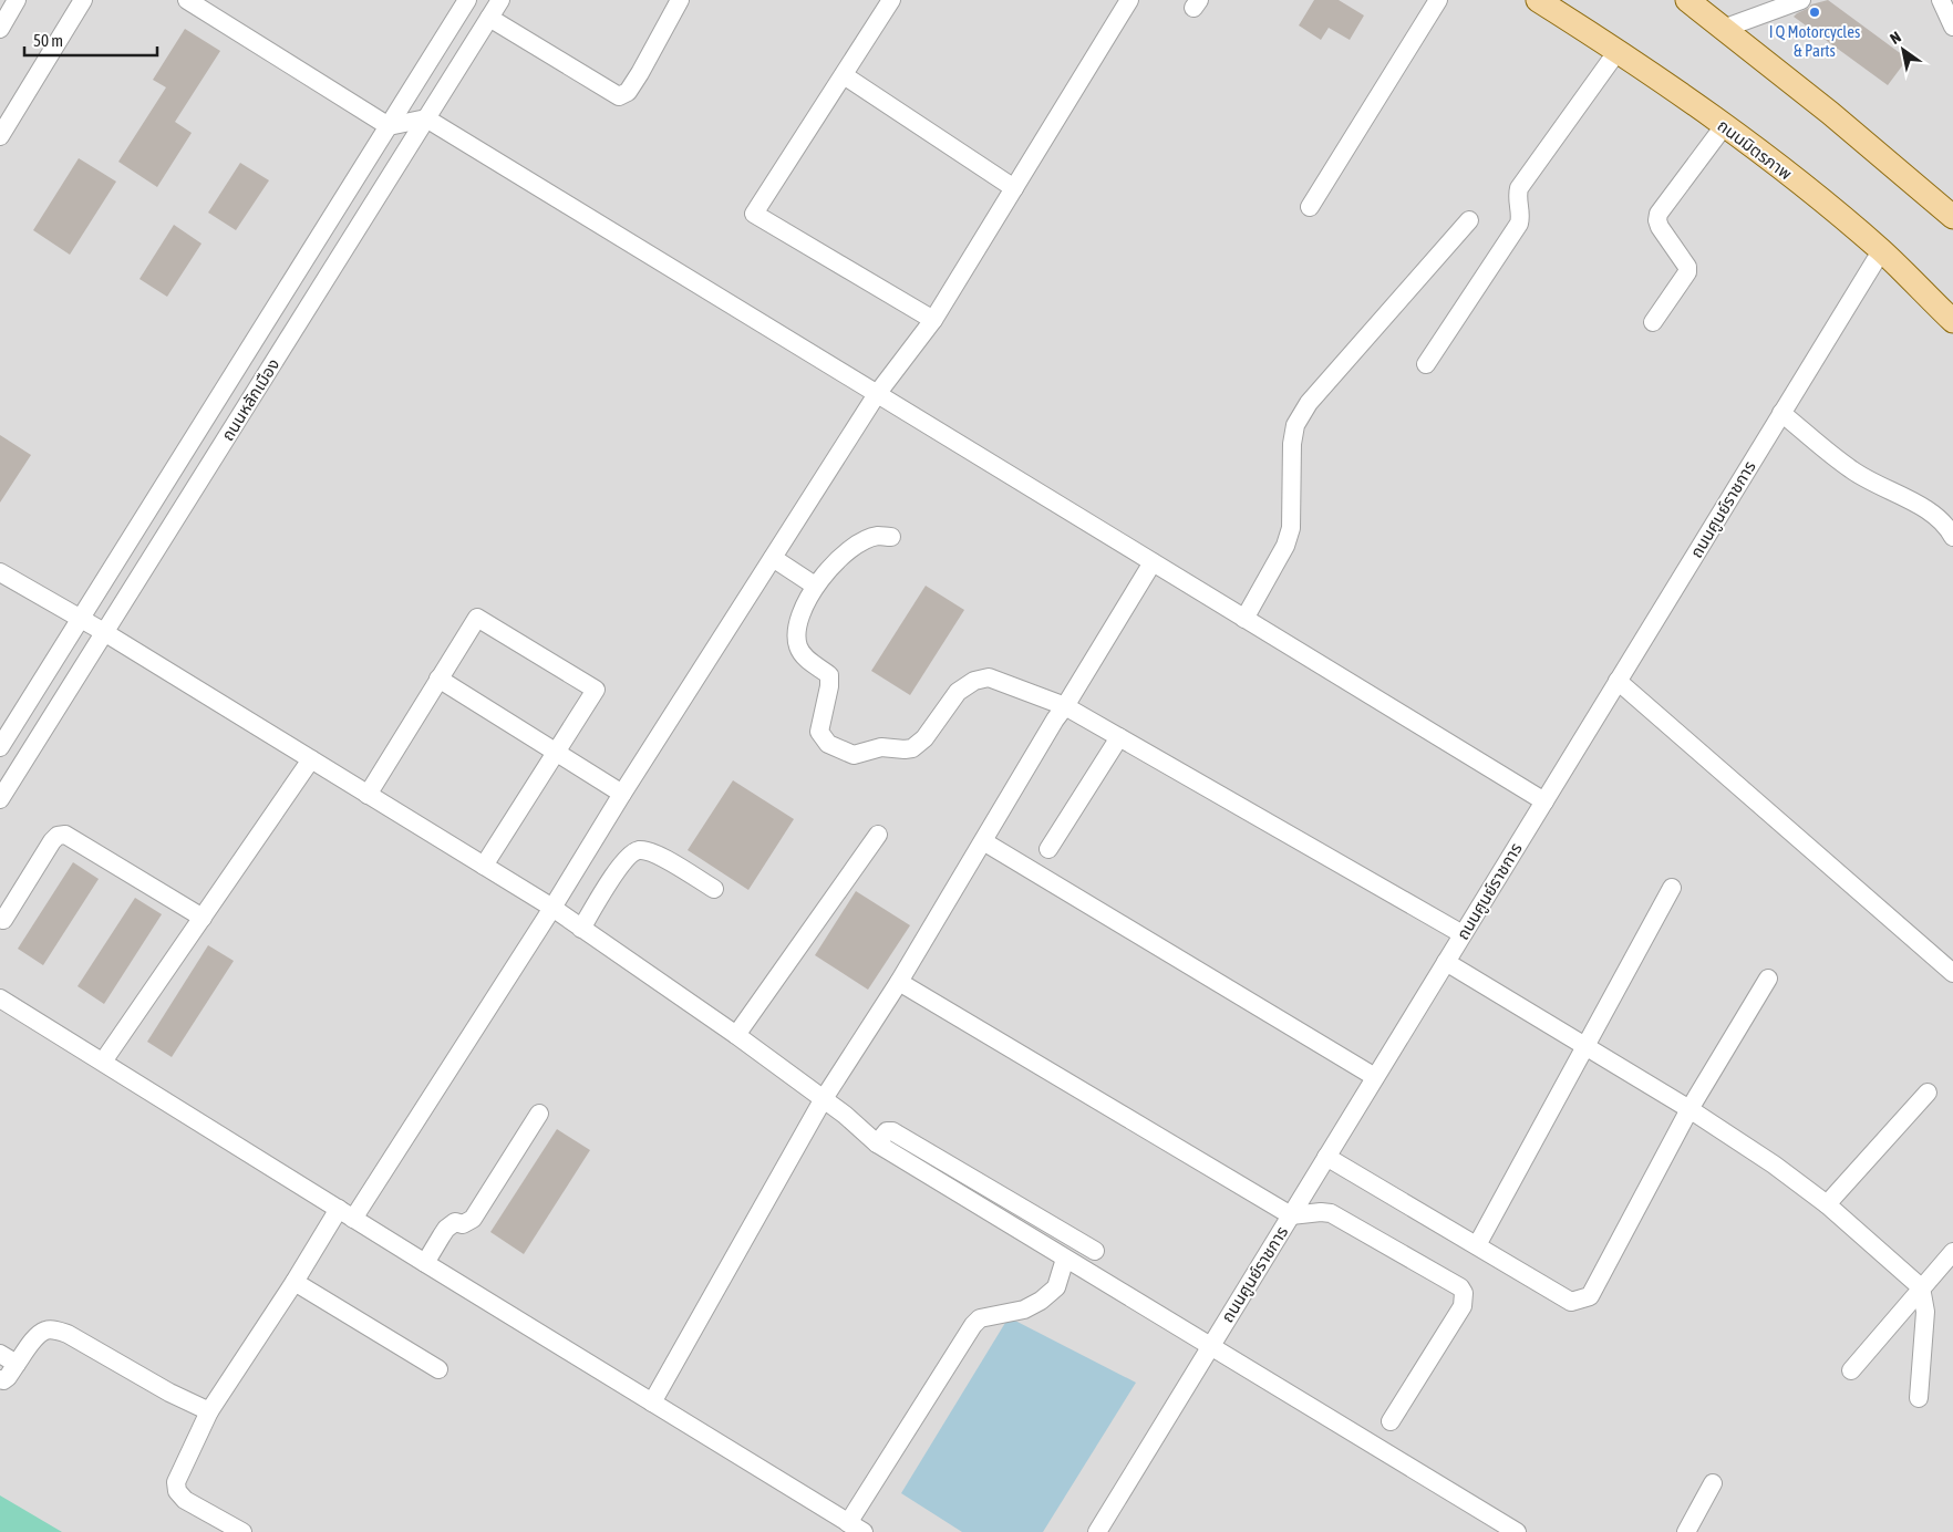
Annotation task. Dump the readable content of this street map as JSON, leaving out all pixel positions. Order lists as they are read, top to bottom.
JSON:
{
  "streets": {
    "main road": ["ถนนมิตรภาพ"],
    "street": ["ถนนหลักเมือง", "ถนนศูนย์ราชการ"]
  },
  "crossings": [
    ["ถนนมิตรภาพ", "ถนนศูนย์ราชการ"]
  ],
  "places": ["I Q Motorcycles & Parts"],
  "scale_bar": "50 m",
  "north": "top left"
}
